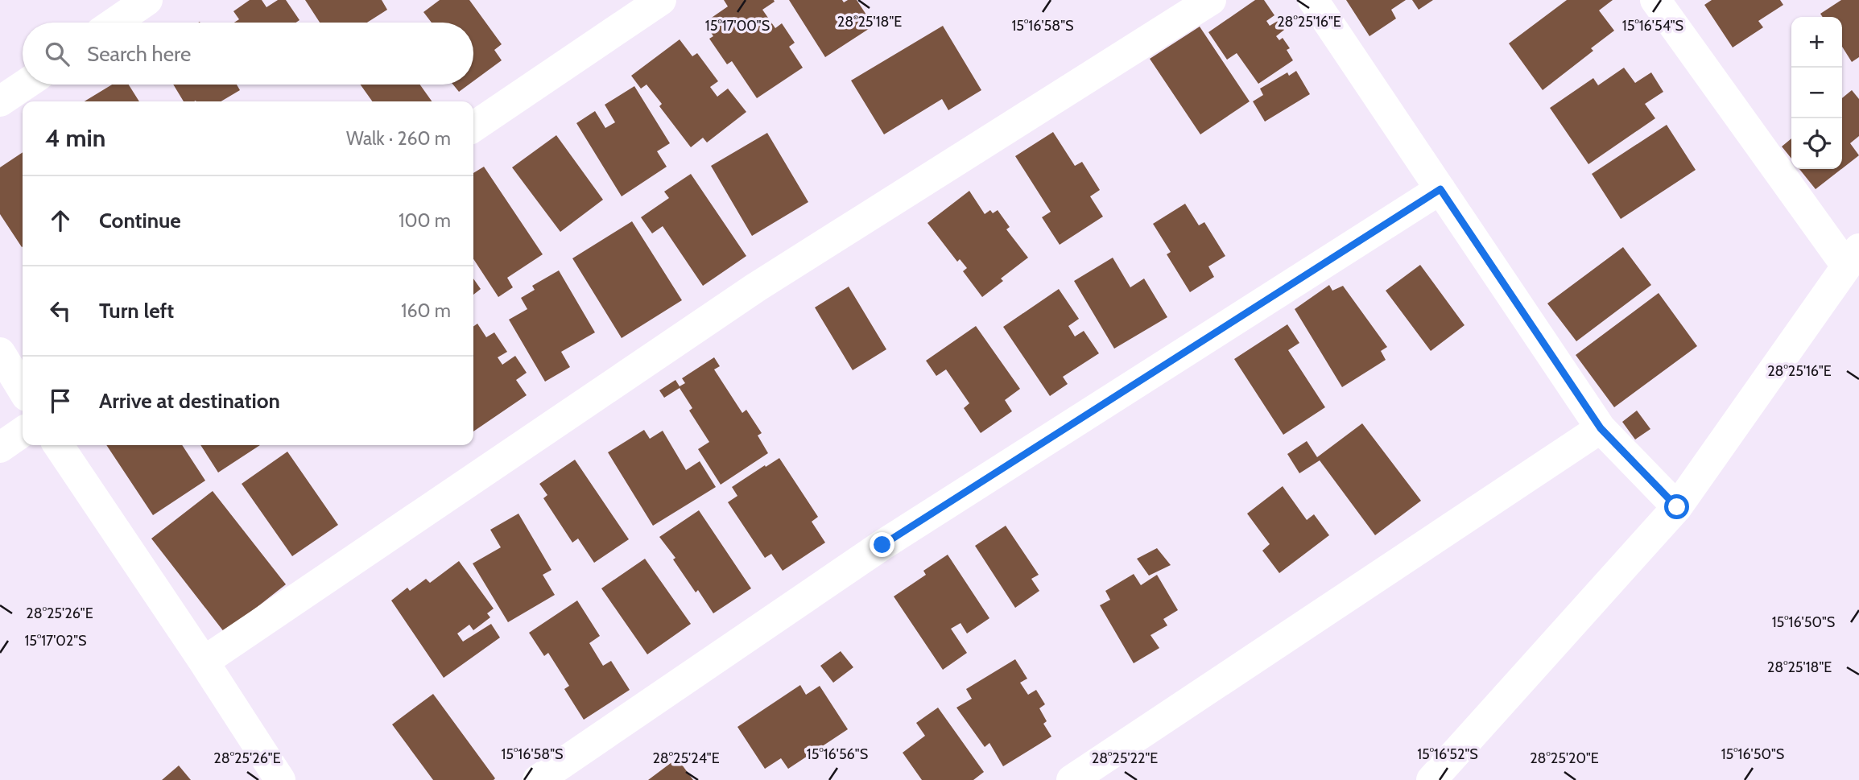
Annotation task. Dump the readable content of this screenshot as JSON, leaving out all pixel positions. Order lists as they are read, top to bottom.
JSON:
{
  "page": {
    "map_buttons": ["+", "−"],
    "search": "Search here",
    "heading": ["4 min", "Walk · 260 m"],
    "list": [
      ["Continue", "100 m"],
      ["Turn left", "160 m"],
      "Arrive at destination"
    ]
  },
  "coordinates": [
    "28°25'18\"E",
    "28°25'16\"E",
    "15°17'00\"S",
    "15°16'58\"S",
    "15°16'54\"S",
    "28°25'26\"E",
    "15°16'50\"S",
    "15°17'02\"S",
    "15°16'56\"S",
    "15°16'52\"S",
    "28°25'24\"E",
    "28°25'22\"E",
    "28°25'20\"E"
  ]
}
